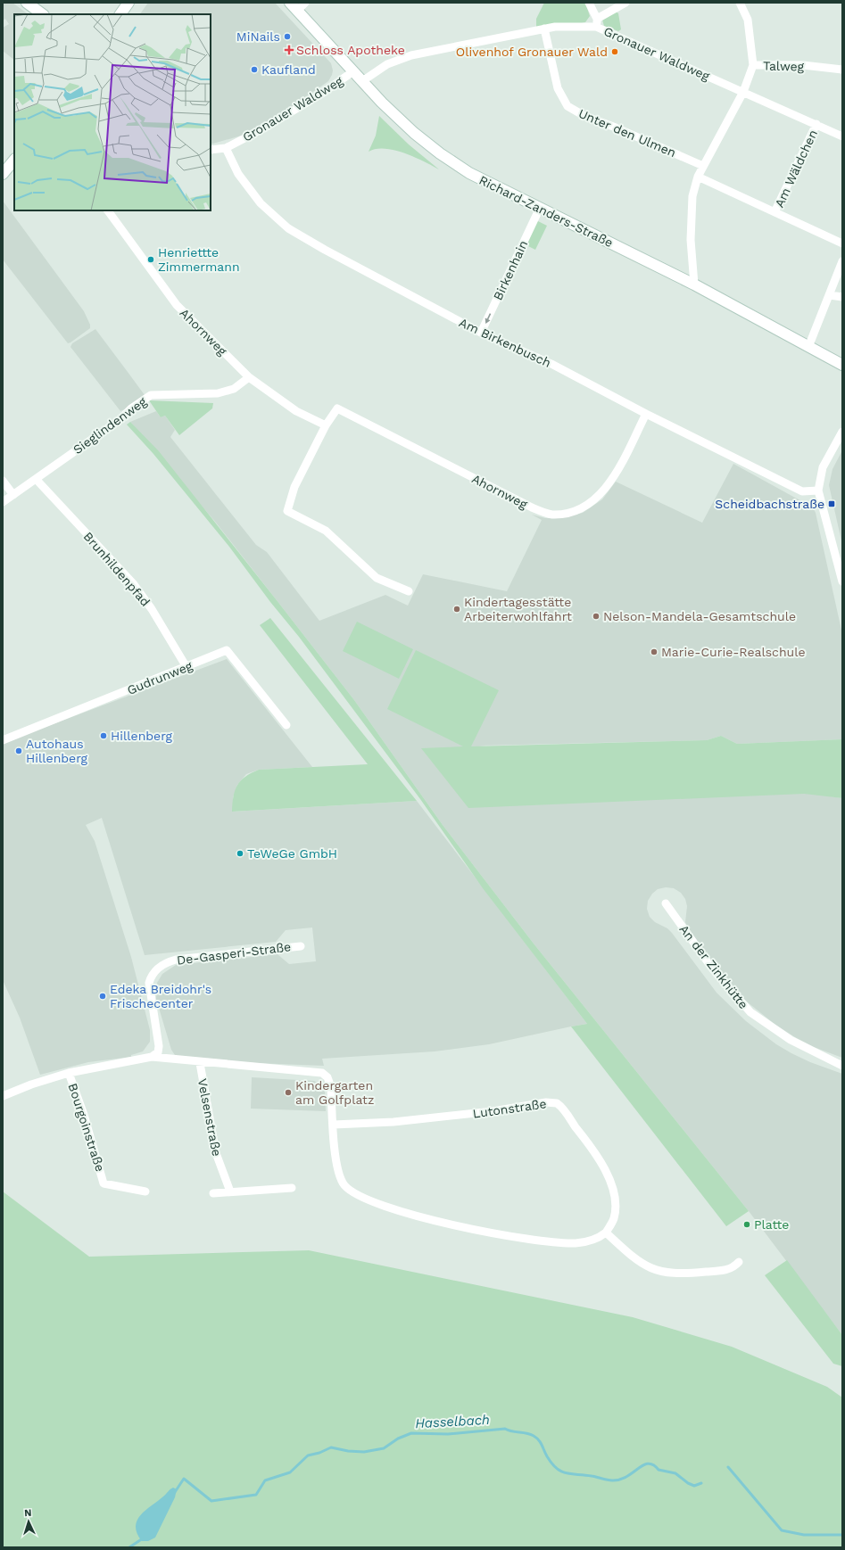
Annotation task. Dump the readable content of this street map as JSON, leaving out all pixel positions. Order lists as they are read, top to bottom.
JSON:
{
  "streets": {
    "street": [
      "Gronauer Waldweg",
      "Talweg",
      "Unter den Ulmen",
      "Am Wäldchen",
      "Richard-Zanders-Straße",
      "Birkenhain",
      "Ahornweg",
      "Am Birkenbusch",
      "Sieglindenweg",
      "Brunhildenpfad",
      "Gudrunweg",
      "De-Gasperi-Straße",
      "An der Zinkhütte",
      "Lutonstraße",
      "Velsenstraße",
      "Bourgoinstraße"
    ]
  },
  "crossings": [
    ["Gronauer Waldweg", "Talweg"],
    ["Gronauer Waldweg", "Unter den Ulmen"],
    ["Gronauer Waldweg", "Am Wäldchen"],
    ["Gronauer Waldweg", "Richard-Zanders-Straße"],
    ["Gronauer Waldweg", "Am Birkenbusch"],
    ["Talweg", "Unter den Ulmen"],
    ["Talweg", "Am Wäldchen"],
    ["Talweg", "Richard-Zanders-Straße"],
    ["Richard-Zanders-Straße", "Birkenhain"],
    ["Birkenhain", "Am Birkenbusch"],
    ["Ahornweg", "Am Birkenbusch"],
    ["Ahornweg", "Sieglindenweg"],
    ["Sieglindenweg", "Brunhildenpfad"],
    ["Brunhildenpfad", "Gudrunweg"]
  ],
  "one_way": ["Birkenhain"],
  "water": ["Hasselbach"],
  "places": {
    "other": [
      "MiNails",
      "Olivenhof Gronauer Wald",
      "Kaufland",
      "Henriettte Zimmermann",
      "Kindertagesstätte Arbeiterwohlfahrt",
      "Nelson-Mandela-Gesamtschule",
      "Marie-Curie-Realschule",
      "Hillenberg",
      "Autohaus Hillenberg",
      "TeWeGe GmbH",
      "Edeka Breidohr's Frischecenter",
      "Kindergarten am Golfplatz",
      "Platte"
    ],
    "health": ["Schloss Apotheke"],
    "transit": ["Scheidbachstraße"]
  },
  "north": "top"
}
